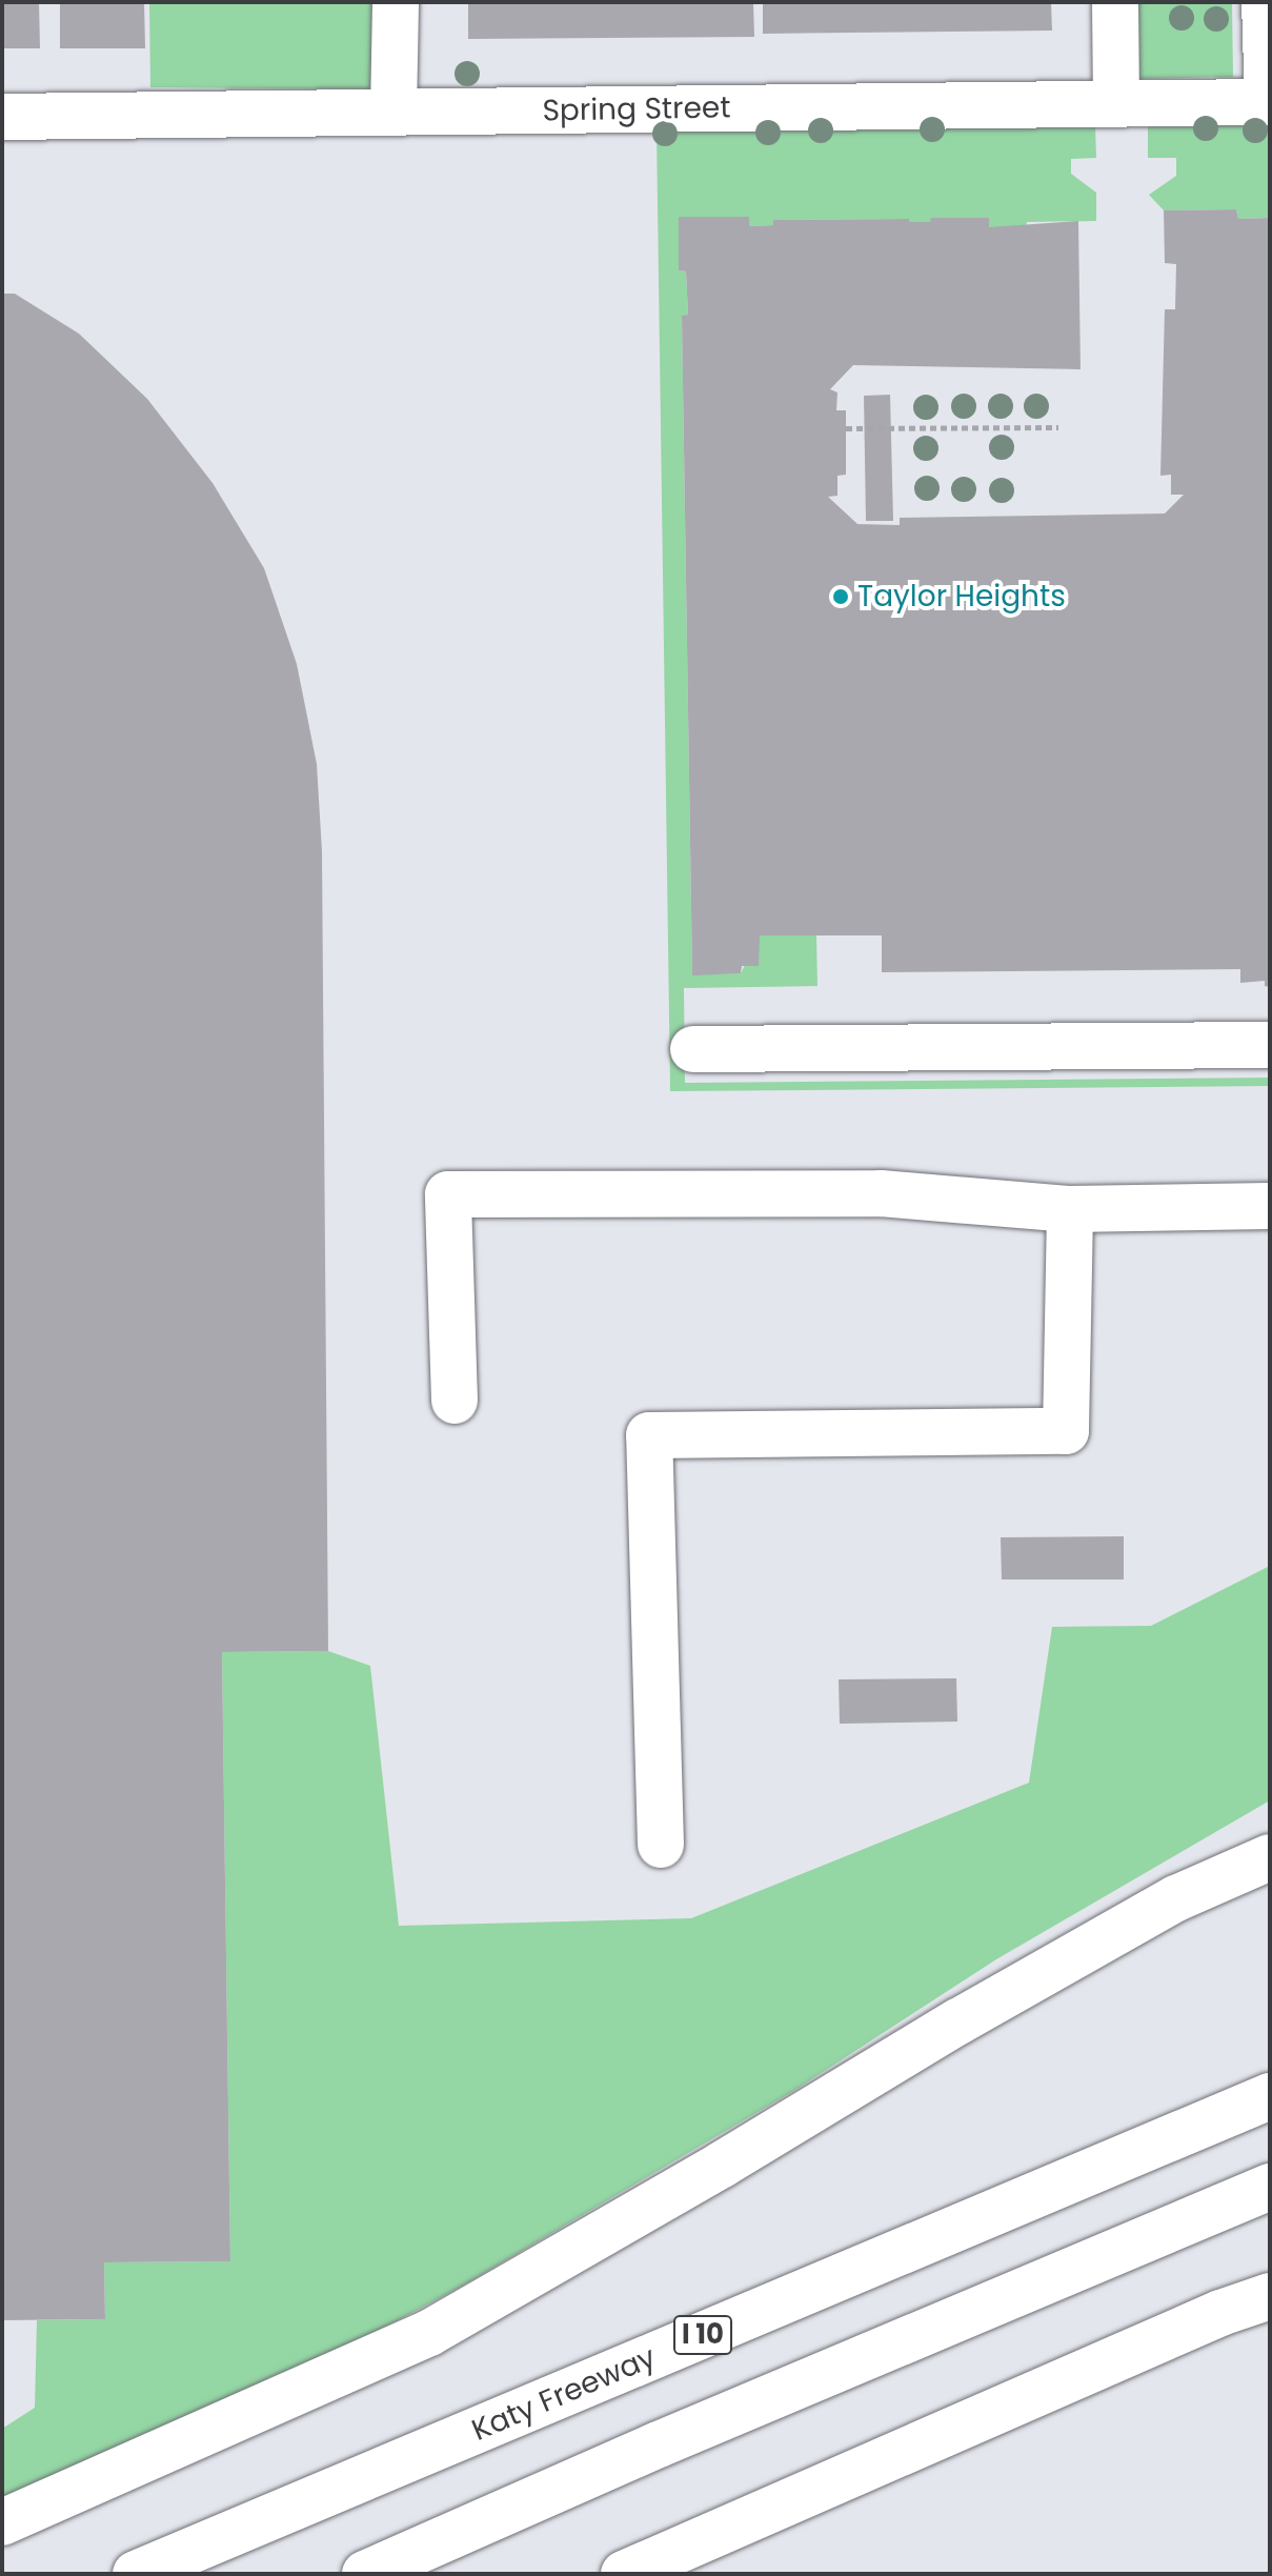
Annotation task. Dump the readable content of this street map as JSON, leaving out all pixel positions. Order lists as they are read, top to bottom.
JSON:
{
  "streets": {
    "main road": ["Spring Street", "I 10", "Katy Freeway"]
  },
  "places": ["Taylor Heights"]
}
